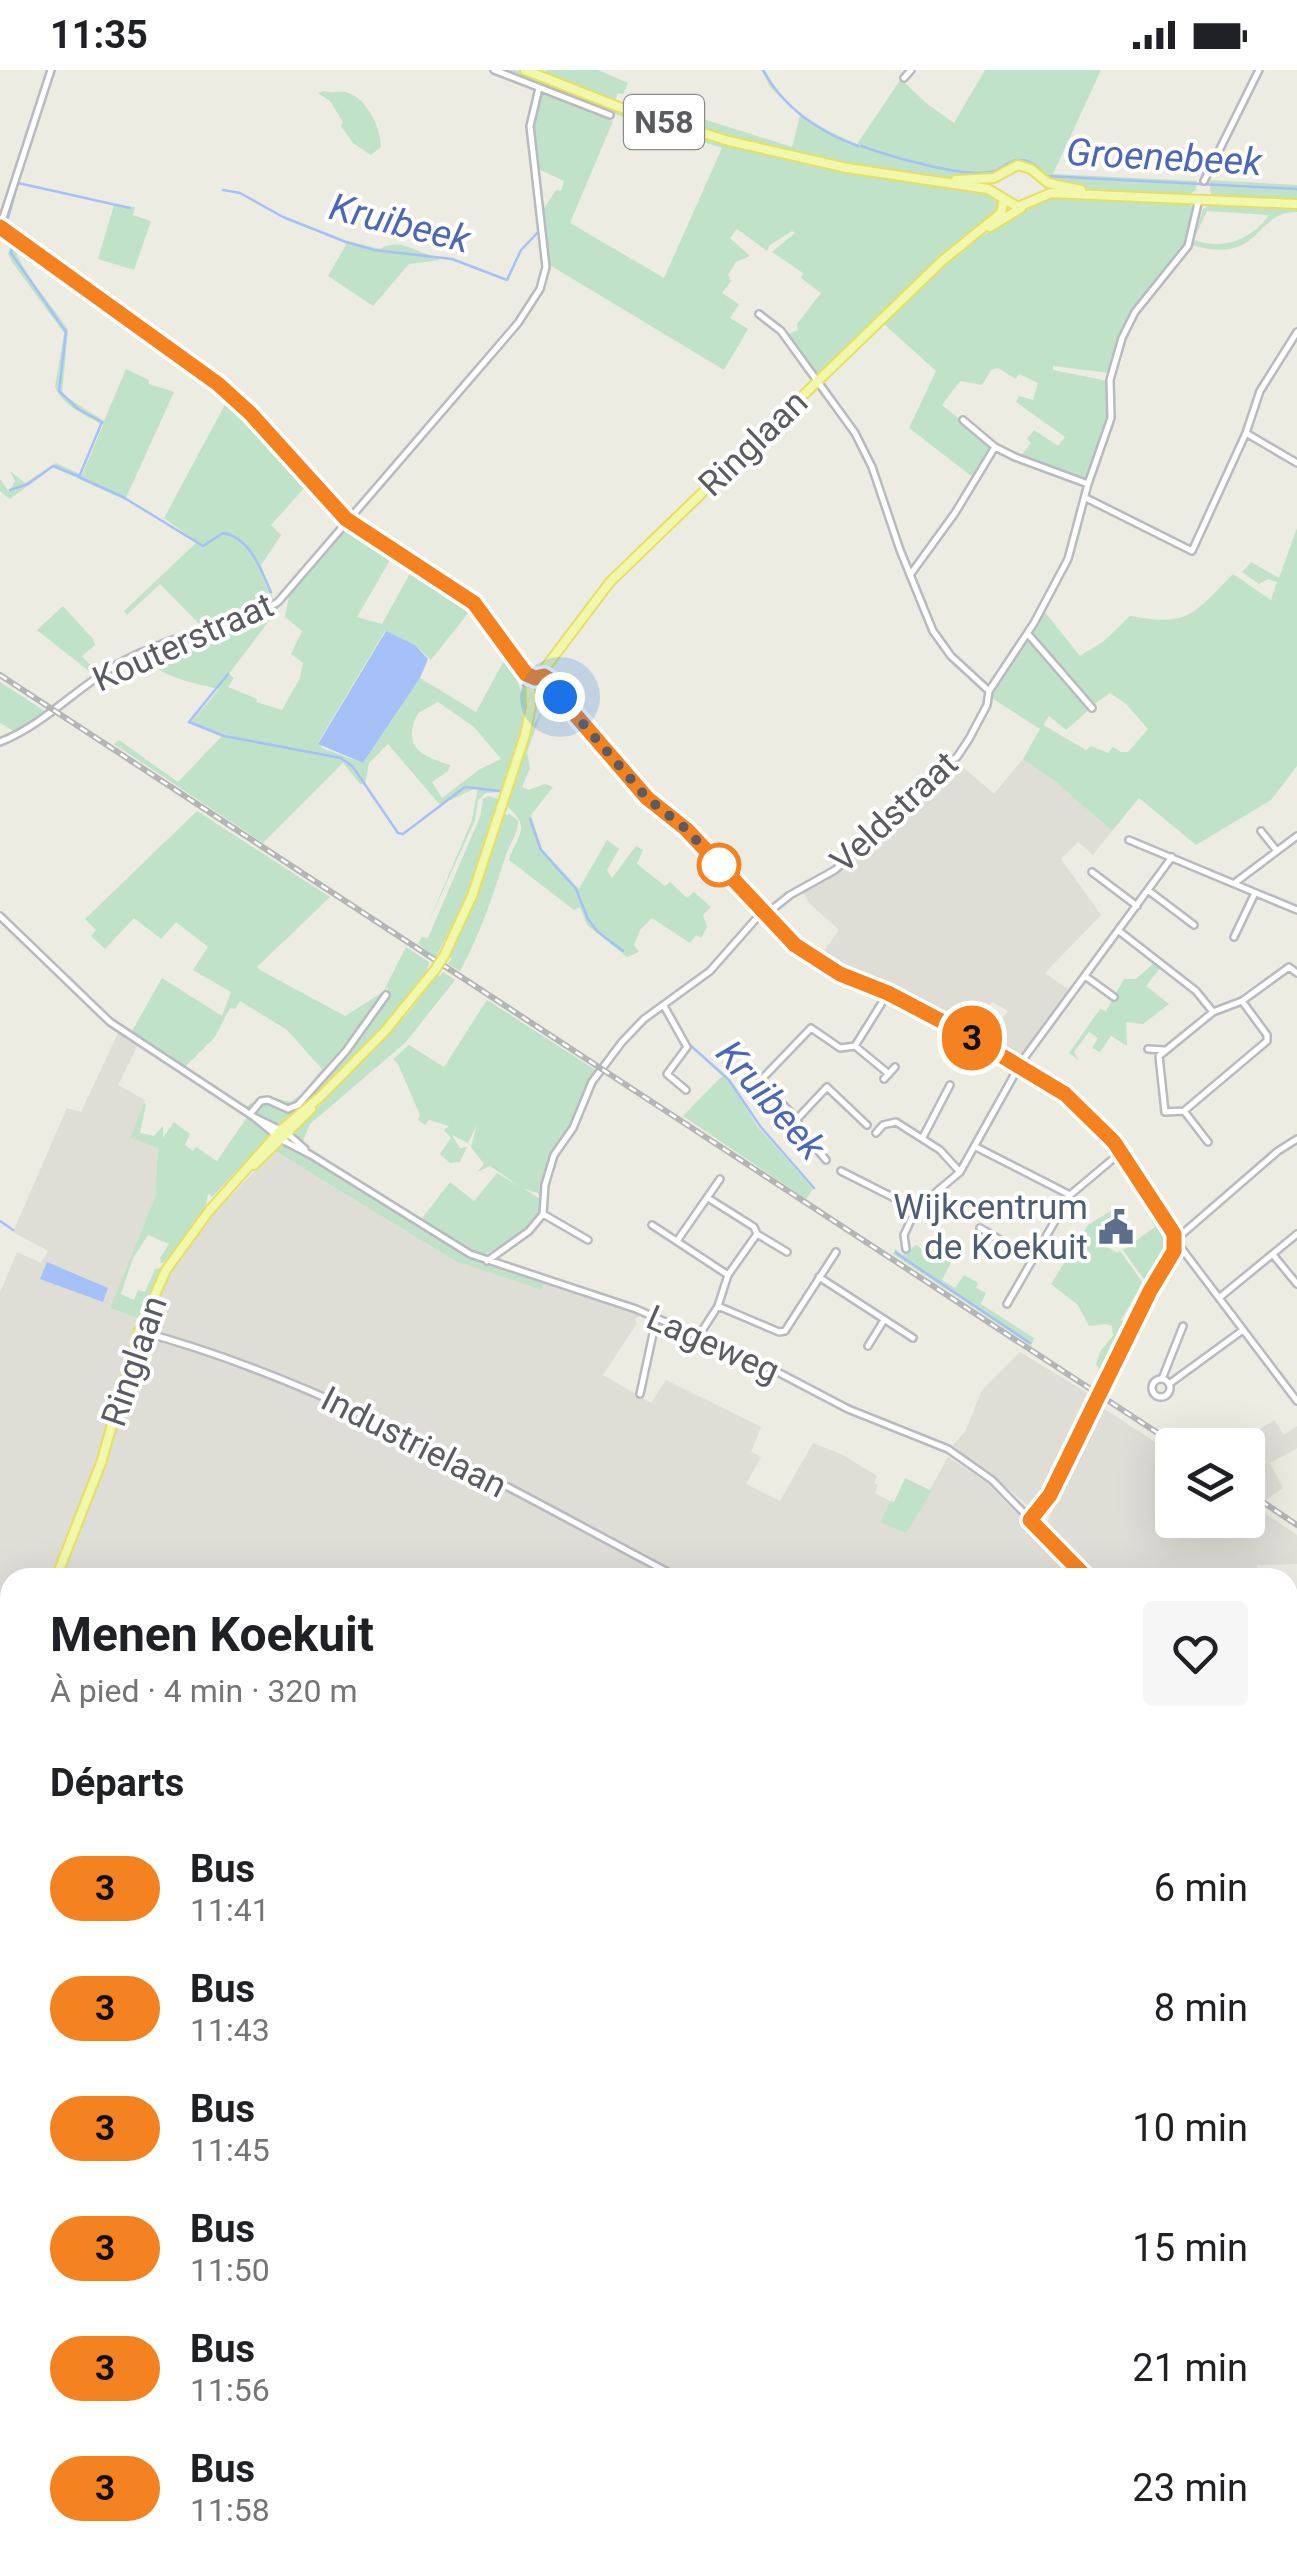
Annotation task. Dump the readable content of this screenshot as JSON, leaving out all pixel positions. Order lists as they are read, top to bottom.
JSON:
{
  "streets": {
    "main road": ["N58", "Ringlaan"],
    "street": [
      "Kouterstraat",
      "Veldstraat",
      "Lageweg",
      "Industrielaan"
    ]
  },
  "crossings": [
    ["N58", "Ringlaan"],
    ["Ringlaan", "Lageweg"],
    ["Ringlaan", "Industrielaan"]
  ],
  "water": ["Groenebeek", "Kruibeek"],
  "places": {
    "public building": ["Wijkcentrum de Koekuit"]
  },
  "lines": ["bus line 3"],
  "page": {
    "status": "11:35",
    "on_map": "3",
    "heading": [
      ["Menen Koekuit", "À pied · 4 min · 320 m"],
      "Départs"
    ],
    "list": [
      {
        "mark": "3",
        "name": "Bus",
        "note": "11:41",
        "value": "6 min"
      },
      {
        "mark": "3",
        "name": "Bus",
        "note": "11:43",
        "value": "8 min"
      },
      {
        "mark": "3",
        "name": "Bus",
        "note": "11:45",
        "value": "10 min"
      },
      {
        "mark": "3",
        "name": "Bus",
        "note": "11:50",
        "value": "15 min"
      },
      {
        "mark": "3",
        "name": "Bus",
        "note": "11:56",
        "value": "21 min"
      },
      {
        "mark": "3",
        "name": "Bus",
        "note": "11:58",
        "value": "23 min"
      }
    ]
  }
}
